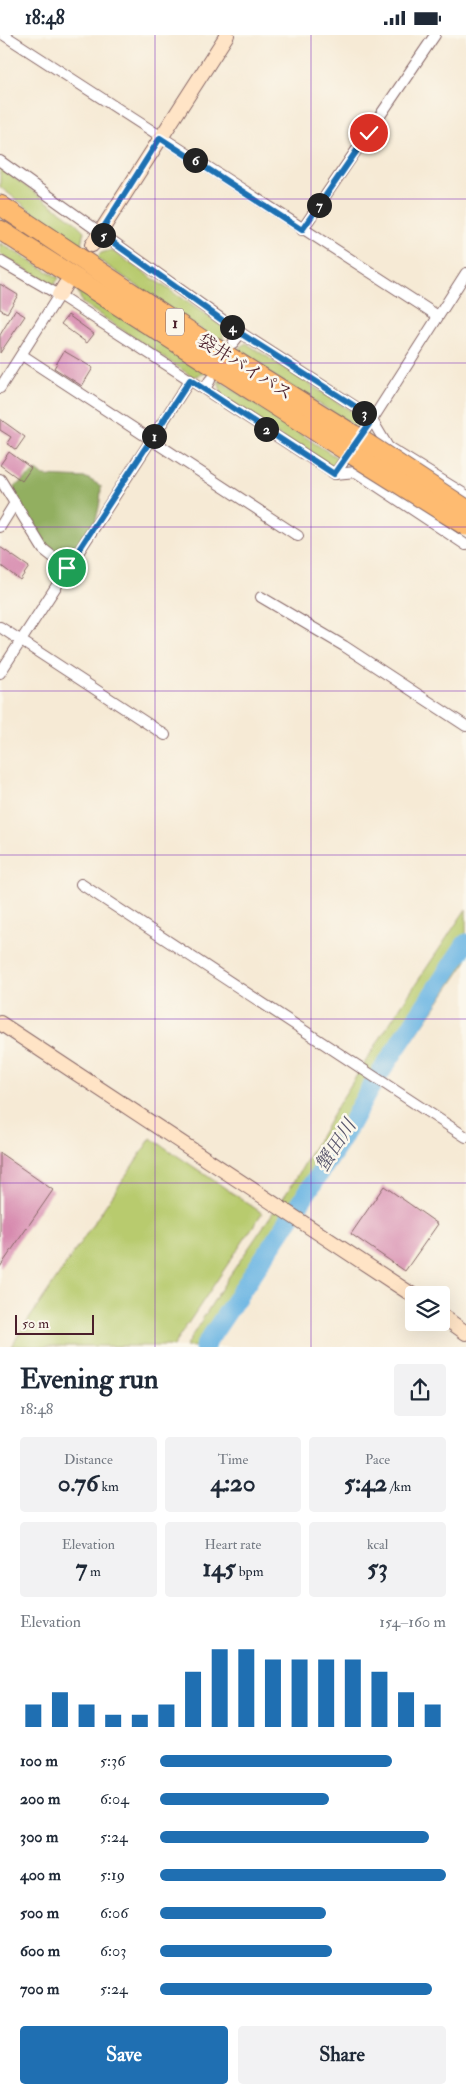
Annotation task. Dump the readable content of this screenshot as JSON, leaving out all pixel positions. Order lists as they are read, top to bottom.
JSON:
{
  "streets": {
    "highway": ["1", "袋井バイパス"]
  },
  "water": ["蟹田川"],
  "scale_bar": "50 m",
  "page": {
    "status": "18:48",
    "pins": [
      "6",
      "7",
      "5",
      "4",
      "3",
      "2",
      "1"
    ],
    "scale": "50 m",
    "heading": ["Evening run", "18:48"],
    "stats": [
      ["Distance", "0.76 km"],
      ["Time", "4:20"],
      ["Pace", "5:42 /km"],
      ["Elevation", "7 m"],
      ["Heart rate", "145 bpm"],
      ["kcal", "53"]
    ],
    "chart": ["Elevation", "154–160 m"],
    "list": [
      {
        "name": "100 m",
        "note": "5:36"
      },
      {
        "name": "200 m",
        "note": "6:04"
      },
      {
        "name": "300 m",
        "note": "5:24"
      },
      {
        "name": "400 m",
        "note": "5:19"
      },
      {
        "name": "500 m",
        "note": "6:06"
      },
      {
        "name": "600 m",
        "note": "6:03"
      },
      {
        "name": "700 m",
        "note": "5:24"
      }
    ],
    "buttons": ["Save", "Share"]
  }
}
